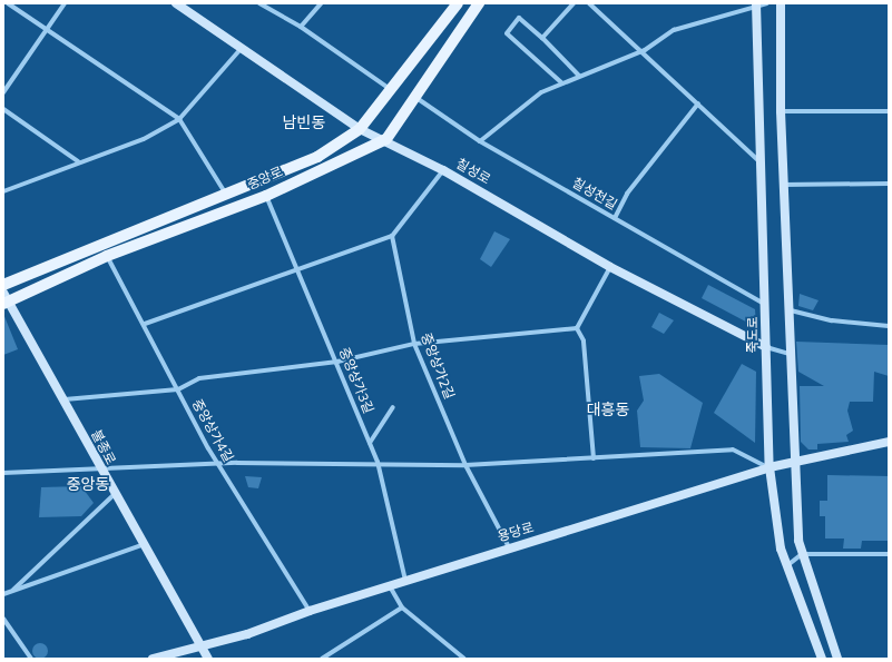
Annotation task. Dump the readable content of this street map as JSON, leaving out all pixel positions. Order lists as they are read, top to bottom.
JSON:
{
  "streets": {
    "main road": [
      "칠성로",
      "중앙로",
      "죽도로",
      "불종로",
      "용당로"
    ],
    "street": [
      "칠성천길",
      "중앙상가2길",
      "중앙상가3길",
      "중앙상가4길"
    ]
  },
  "crossings": [
    ["칠성로", "중앙로"],
    ["칠성로", "죽도로"],
    ["중앙로", "칠성천길"],
    ["중앙로", "중앙상가3길"],
    ["중앙로", "중앙상가4길"],
    ["중앙로", "불종로"],
    ["칠성천길", "죽도로"],
    ["죽도로", "용당로"],
    ["중앙상가2길", "용당로"],
    ["중앙상가3길", "용당로"],
    ["중앙상가4길", "용당로"],
    ["불종로", "용당로"]
  ],
  "districts": ["남빈동", "대흥동", "중앙동"]
}
